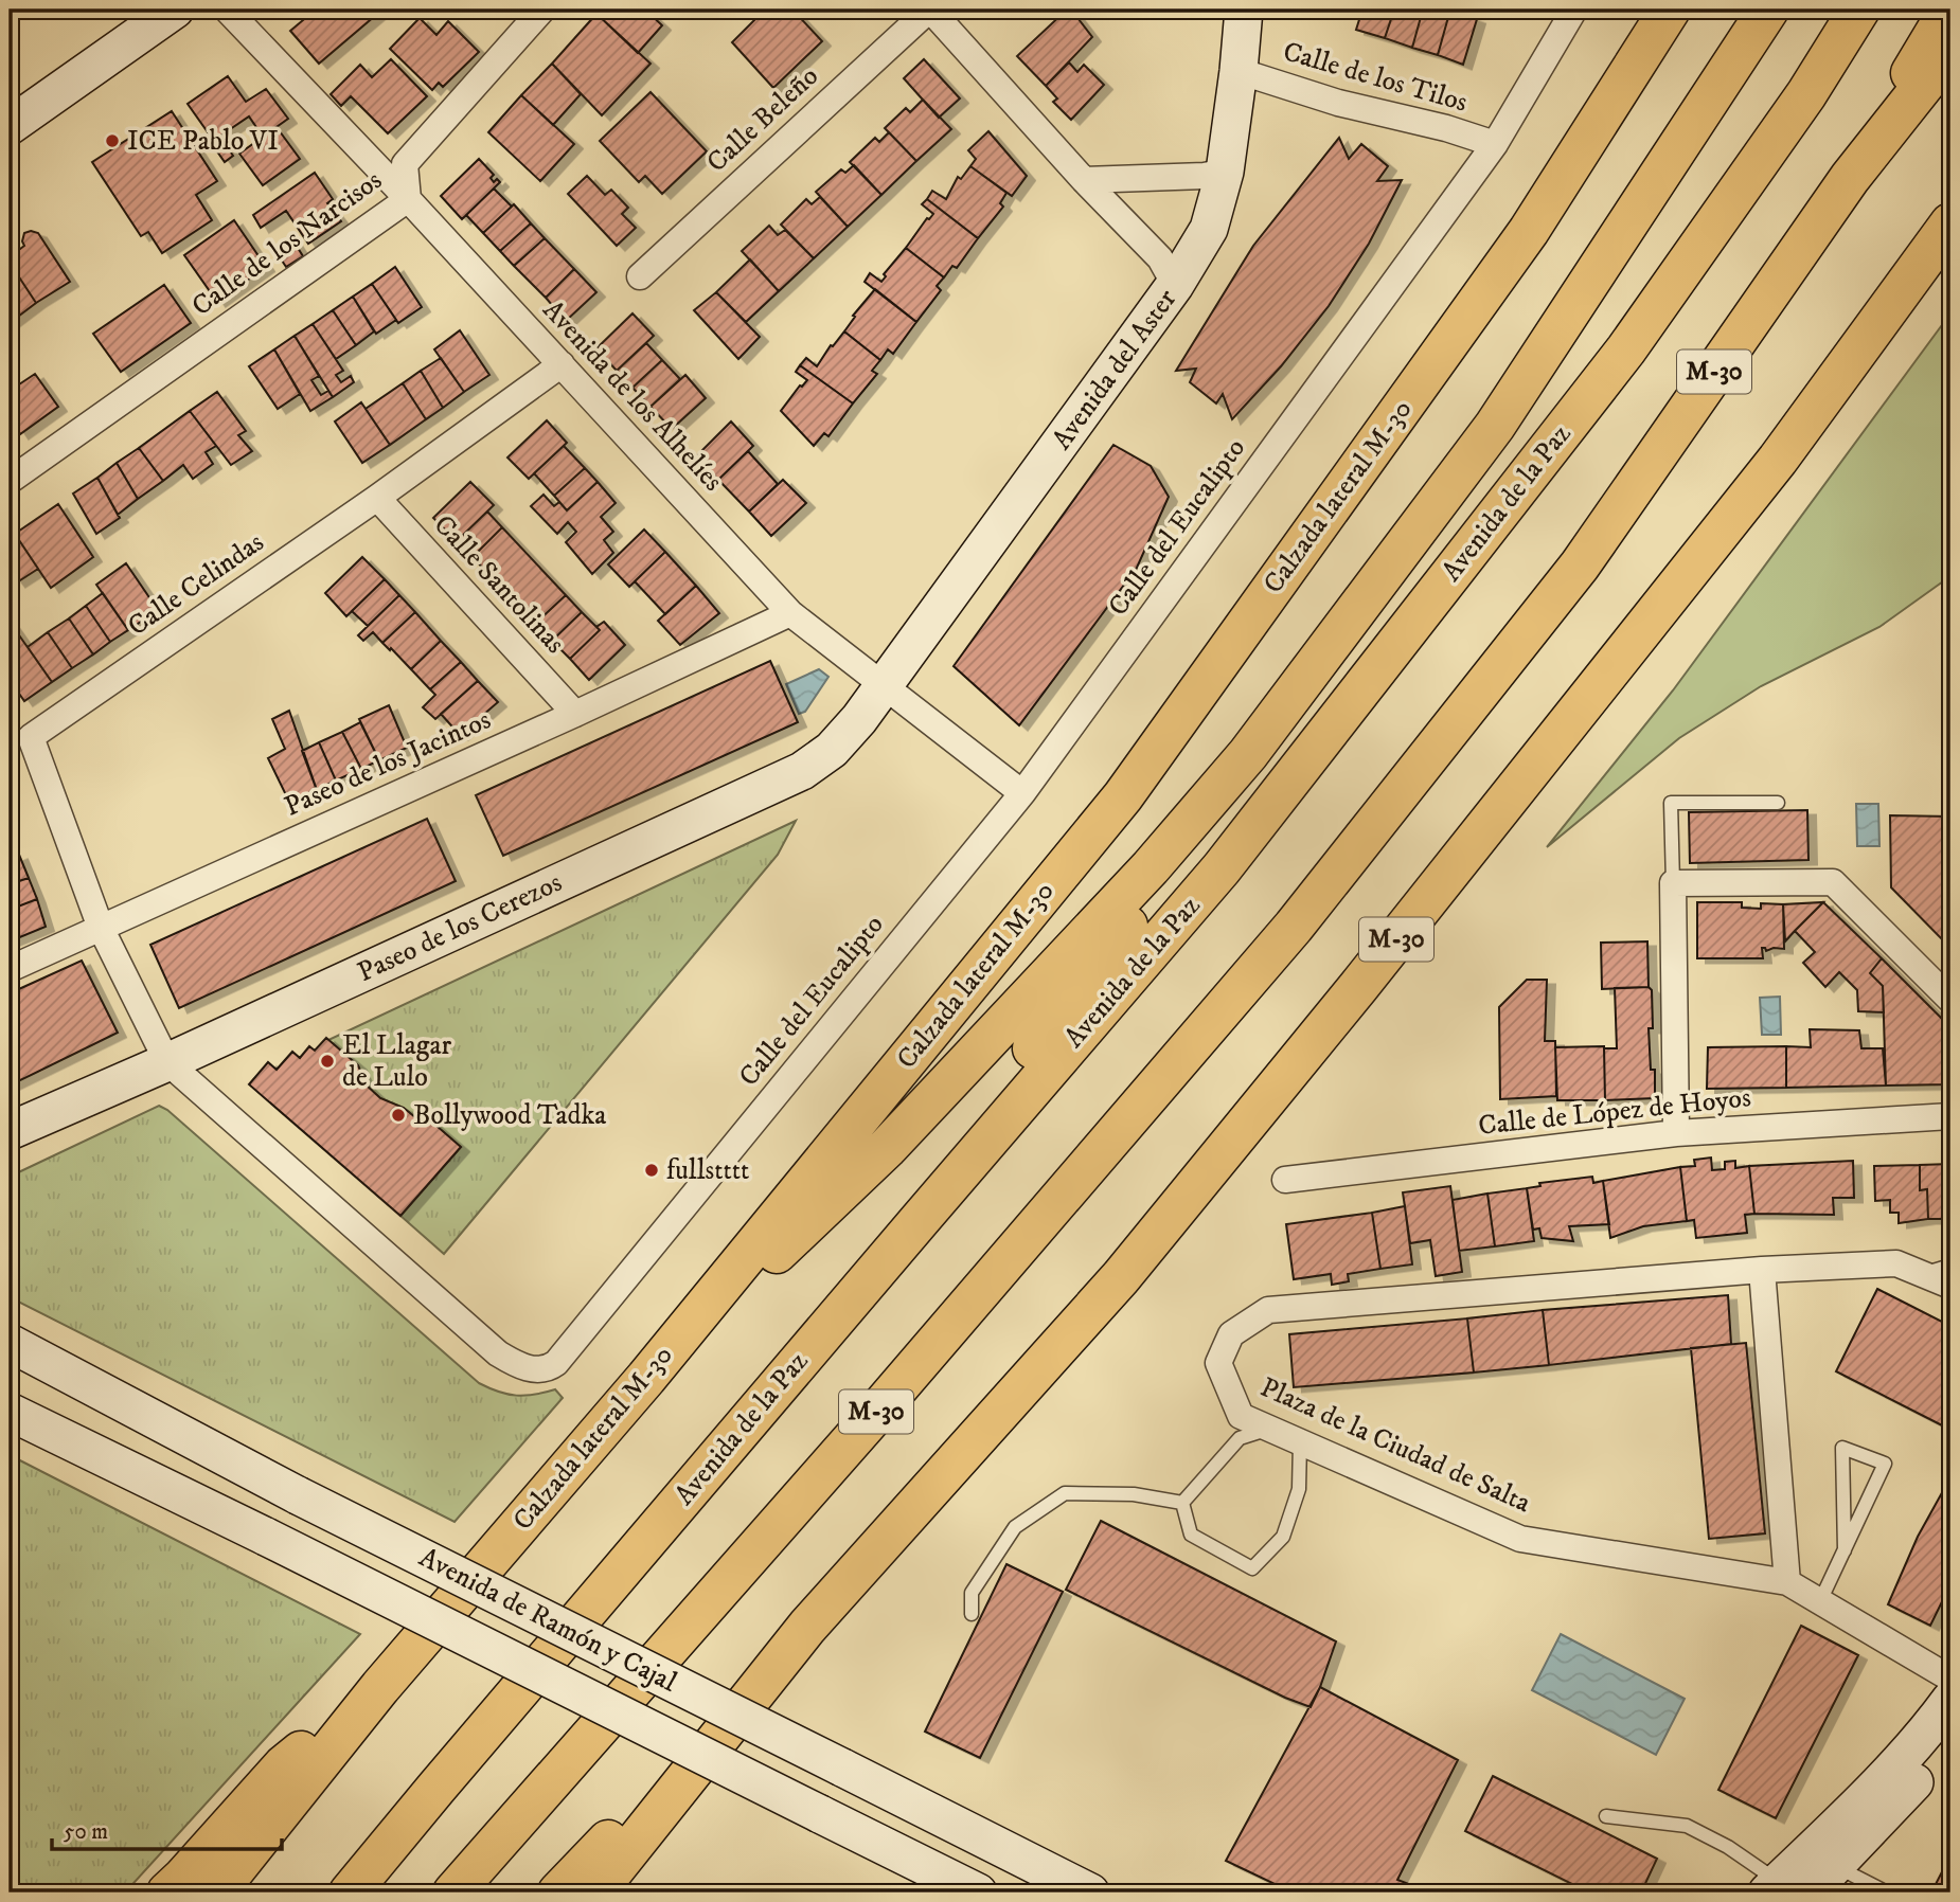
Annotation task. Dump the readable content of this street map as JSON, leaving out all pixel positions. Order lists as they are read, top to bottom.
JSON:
{
  "streets": {
    "highway": ["M-30", "Calzada lateral M-30", "Avenida de la Paz"],
    "street": [
      "Calle de los Tilos",
      "Calle Beleño",
      "Calle de los Narcisos",
      "Avenida del Aster",
      "Avenida de los Alhelíes",
      "Calle del Eucalipto",
      "Calle Celindas",
      "Calle Santolinas",
      "Paseo de los Jacintos",
      "Paseo de los Cerezos",
      "Calle de López de Hoyos",
      "Plaza de la Ciudad de Salta",
      "Avenida de Ramón y Cajal"
    ]
  },
  "crossings": [
    ["Calle de los Tilos", "Avenida del Aster"],
    ["Calle de los Tilos", "Calle del Eucalipto"],
    ["Calle de los Narcisos", "Avenida de los Alhelíes"],
    ["Avenida del Aster", "Avenida de los Alhelíes"],
    ["Avenida del Aster", "Paseo de los Cerezos"],
    ["Avenida de los Alhelíes", "Calle del Eucalipto"],
    ["Avenida de los Alhelíes", "Calle Celindas"],
    ["Avenida de los Alhelíes", "Paseo de los Jacintos"],
    ["Avenida de los Alhelíes", "Paseo de los Cerezos"],
    ["Calle del Eucalipto", "Calle Celindas"],
    ["Calle del Eucalipto", "Paseo de los Jacintos"],
    ["Calle del Eucalipto", "Paseo de los Cerezos"],
    ["Calle Celindas", "Calle Santolinas"],
    ["Calle Celindas", "Paseo de los Jacintos"],
    ["Calle Santolinas", "Paseo de los Jacintos"]
  ],
  "places": [
    "ICE Pablo VI",
    "El Llagar de Lulo",
    "Bollywood Tadka",
    "fullstttt"
  ],
  "scale_bar": "50 m"
}
